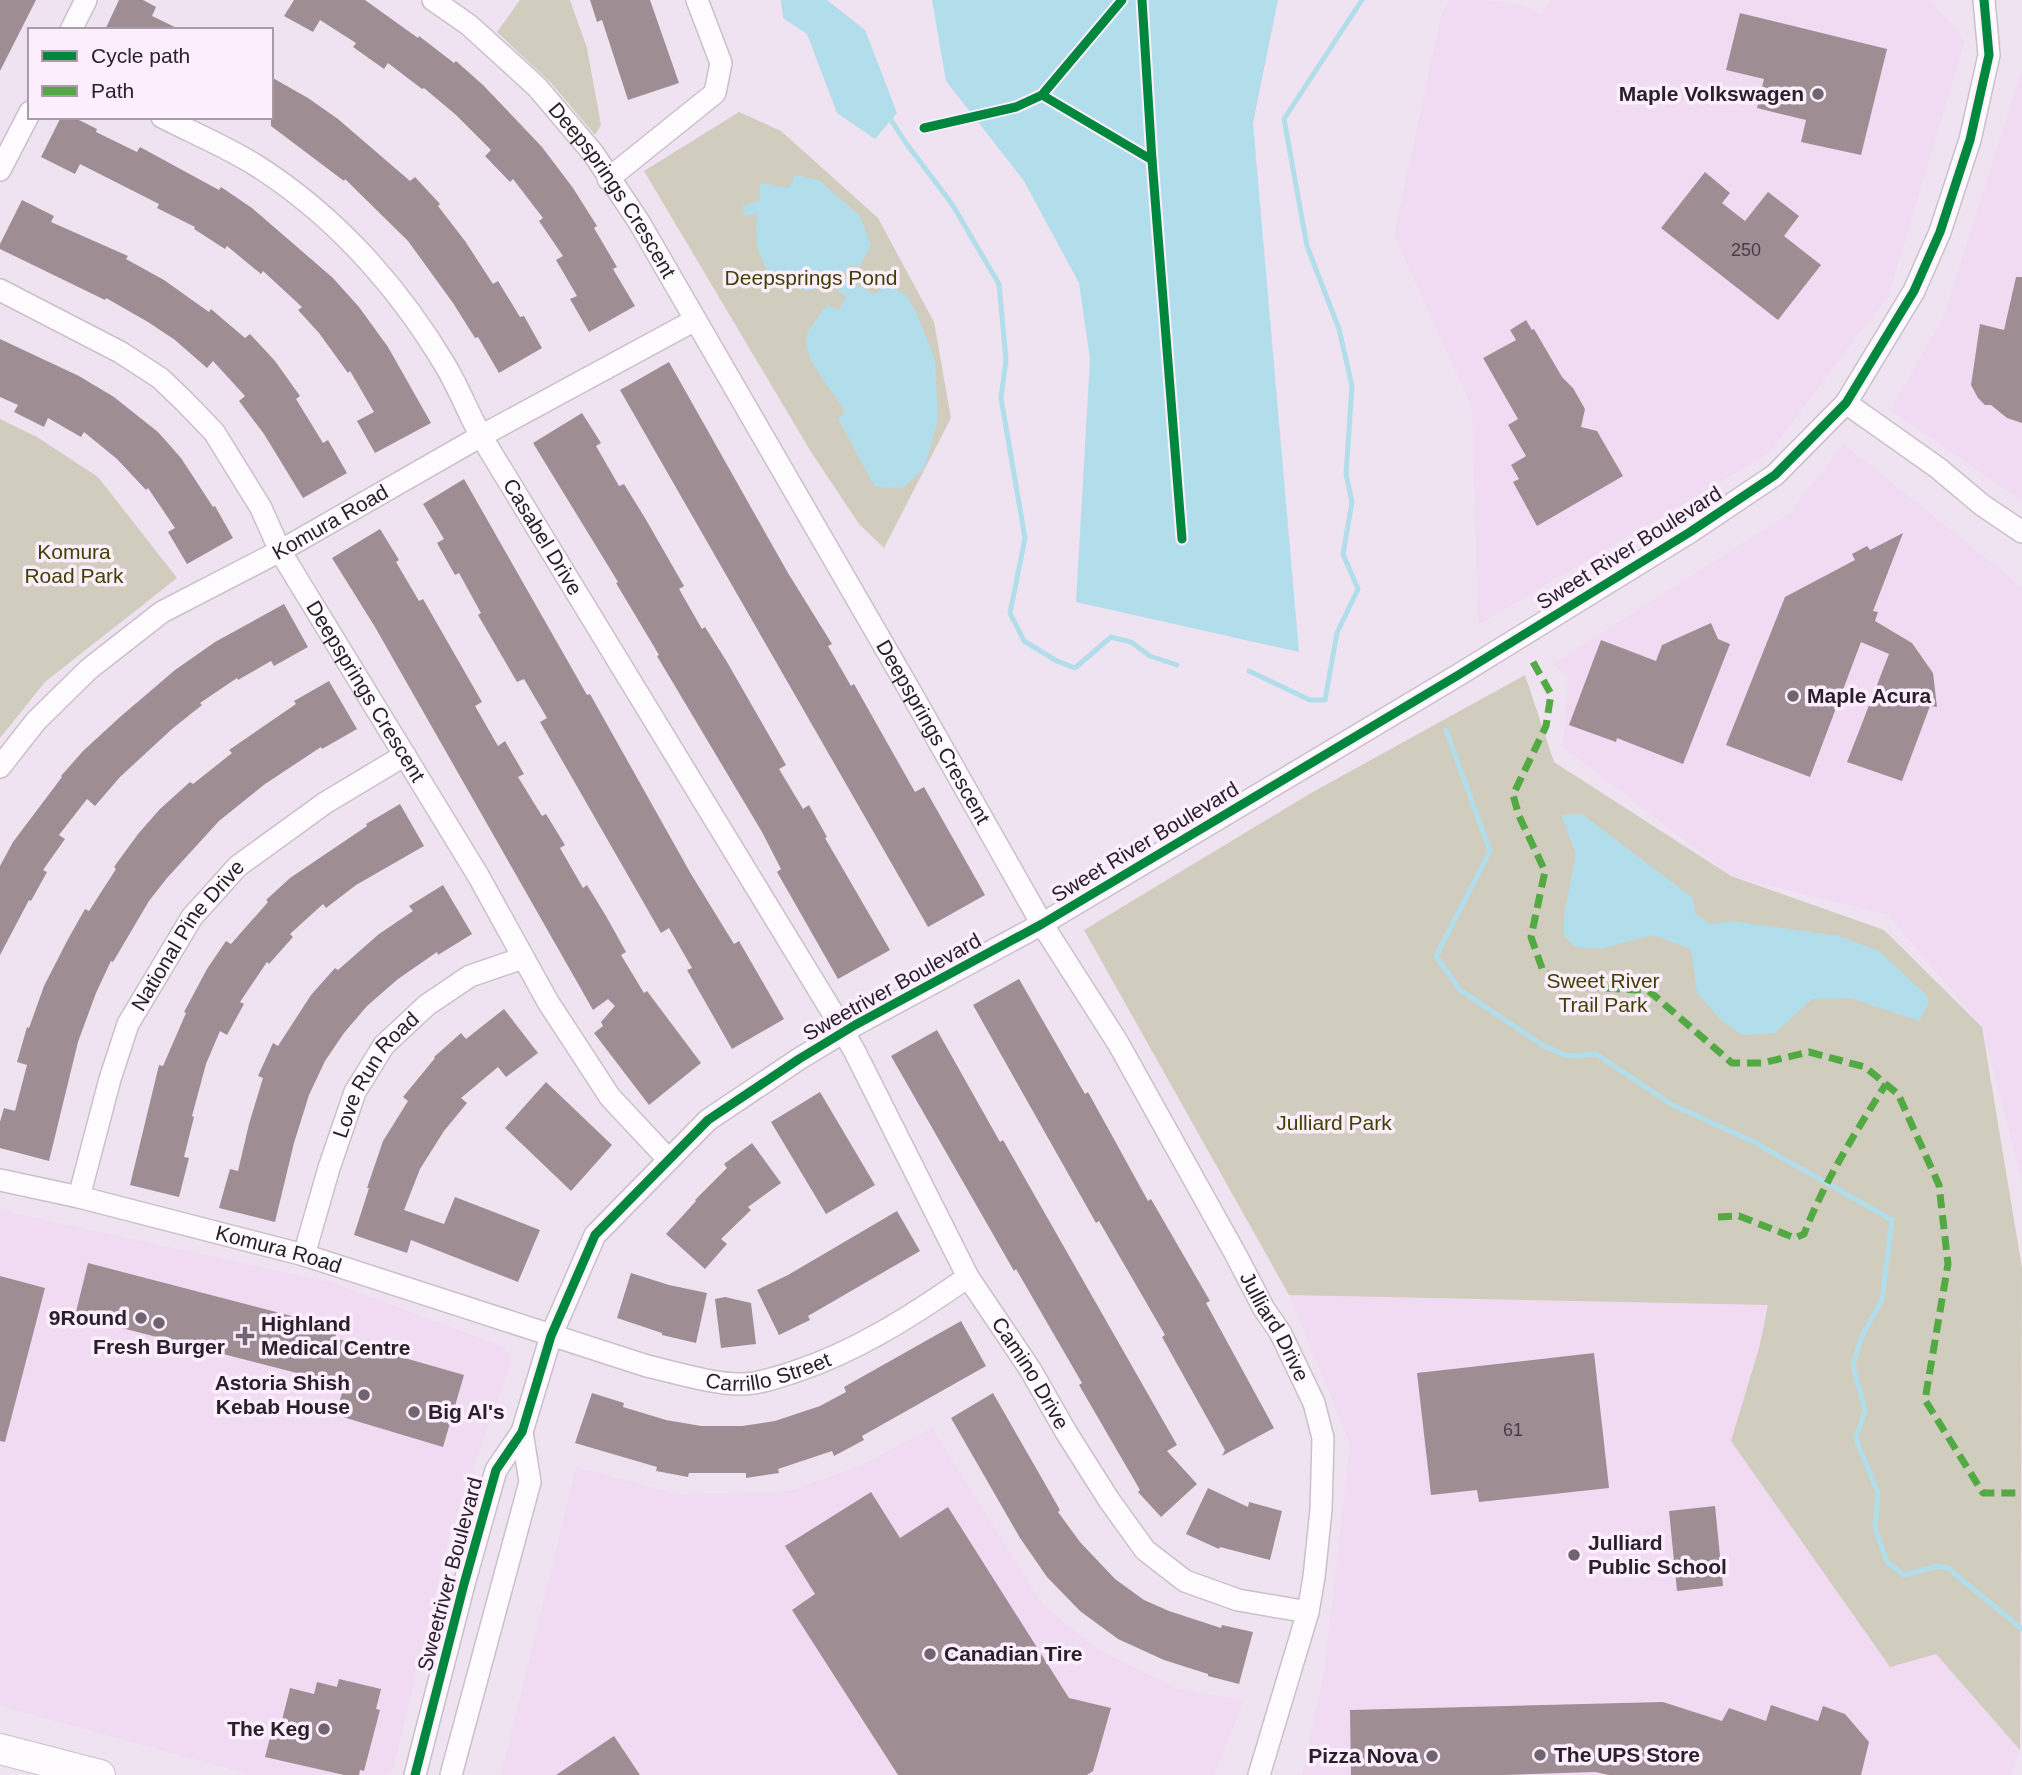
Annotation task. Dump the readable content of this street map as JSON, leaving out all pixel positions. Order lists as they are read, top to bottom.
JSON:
{
  "streets": {
    "street": [
      "Deepsprings Crescent",
      "Komura Road",
      "Casabel Drive",
      "Sweet River Boulevard",
      "National Pine Drive",
      "Sweetriver Boulevard",
      "Love Run Road",
      "Julliard Drive",
      "Carrillo Street",
      "Camino Drive"
    ]
  },
  "crossings": [
    ["Deepsprings Crescent", "Komura Road"],
    ["Deepsprings Crescent", "Sweet River Boulevard"],
    ["Deepsprings Crescent", "National Pine Drive"],
    ["Deepsprings Crescent", "Sweetriver Boulevard"],
    ["Deepsprings Crescent", "Love Run Road"],
    ["Deepsprings Crescent", "Julliard Drive"],
    ["Komura Road", "Casabel Drive"],
    ["Komura Road", "National Pine Drive"],
    ["Komura Road", "Sweetriver Boulevard"],
    ["Komura Road", "Love Run Road"],
    ["Komura Road", "Carrillo Street"],
    ["Casabel Drive", "Sweetriver Boulevard"],
    ["Casabel Drive", "Camino Drive"],
    ["Sweet River Boulevard", "Sweetriver Boulevard"],
    ["Sweet River Boulevard", "Julliard Drive"],
    ["Sweetriver Boulevard", "Julliard Drive"],
    ["Sweetriver Boulevard", "Carrillo Street"],
    ["Sweetriver Boulevard", "Camino Drive"],
    ["Julliard Drive", "Camino Drive"],
    ["Carrillo Street", "Camino Drive"]
  ],
  "parks": [
    "Deepsprings Pond",
    "Komura Road Park",
    "Sweet River Trail Park",
    "Julliard Park"
  ],
  "places": {
    "other": [
      "Maple Volkswagen",
      "Maple Acura",
      "9Round",
      "Fresh Burger",
      "Astoria Shish Kebab House",
      "Big Al's",
      "Julliard Public School",
      "Canadian Tire",
      "The Keg",
      "The UPS Store",
      "Pizza Nova"
    ],
    "health": ["Highland Medical Centre"]
  },
  "house_numbers": ["250", "61"],
  "legend": ["Cycle path", "Path"]
}
